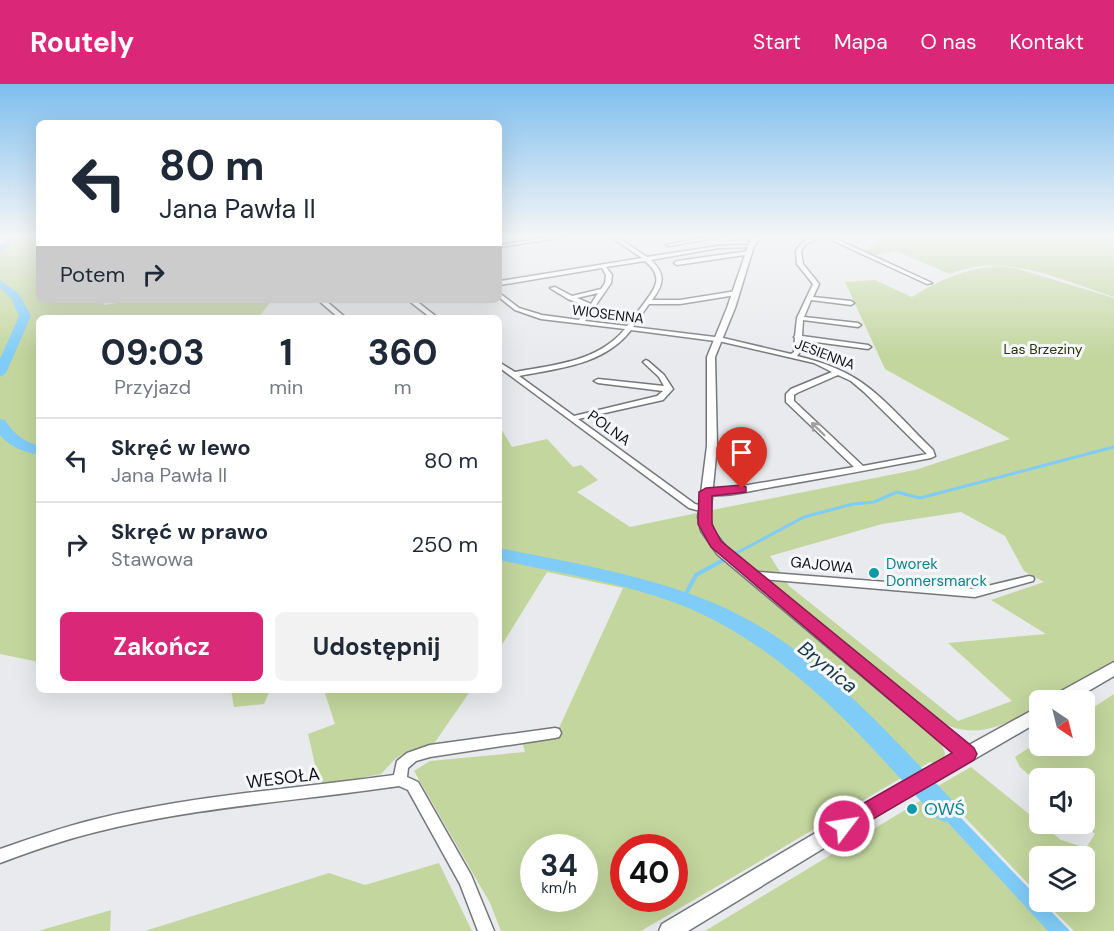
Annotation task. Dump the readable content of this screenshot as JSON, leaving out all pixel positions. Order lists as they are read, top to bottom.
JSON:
{
  "streets": {
    "street": [
      "WIOSENNA",
      "JESIENNA",
      "POLNA",
      "GAJOWA",
      "WESOŁA"
    ]
  },
  "crossings": [
    ["WIOSENNA", "JESIENNA"]
  ],
  "water": ["Brynica"],
  "parks": ["Las Brzeziny"],
  "places": ["Dworek Donnersmarck", "OWŚ"],
  "north": "bottom right",
  "page": {
    "header": "Routely",
    "nav": [
      "Start",
      "Mapa",
      "O nas",
      "Kontakt"
    ],
    "turn": ["80 m", "Jana Pawła II"],
    "then": "Potem",
    "eta": [
      "09:03",
      "Przyjazd",
      "1",
      "min",
      "360",
      "m"
    ],
    "list": [
      {
        "name": "Skręć w lewo",
        "note": "Jana Pawła II",
        "value": "80 m"
      },
      {
        "name": "Skręć w prawo",
        "note": "Stawowa",
        "value": "250 m"
      }
    ],
    "buttons": ["Zakończ", "Udostępnij"],
    "speed": "34 km/h",
    "limit": "40"
  }
}
